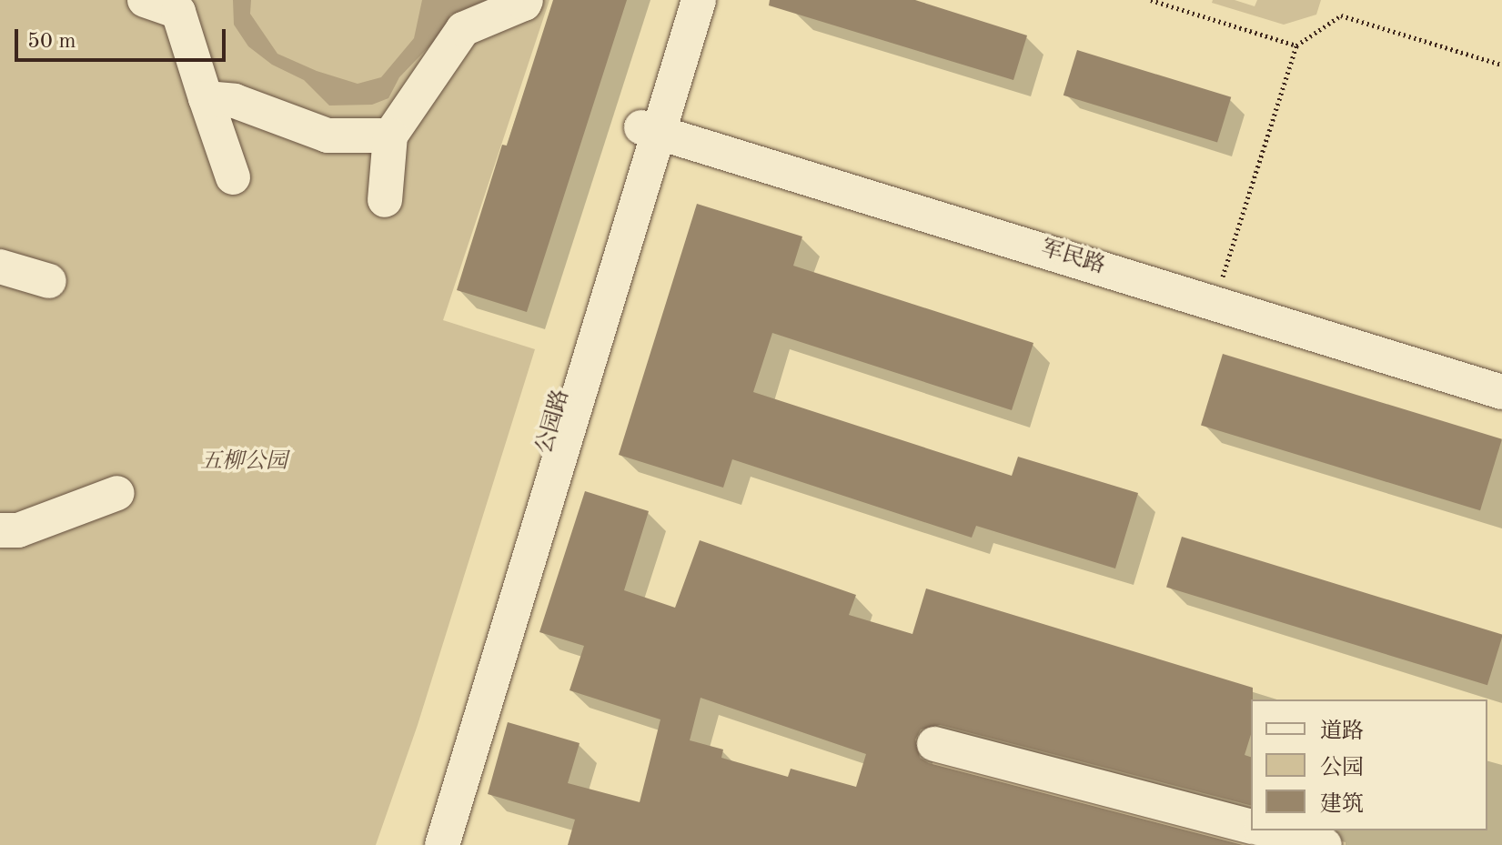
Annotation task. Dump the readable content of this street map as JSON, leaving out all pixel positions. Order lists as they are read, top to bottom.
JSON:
{
  "streets": {
    "street": ["军民路", "公园路"]
  },
  "crossings": [
    ["军民路", "公园路"]
  ],
  "parks": ["五柳公园"],
  "legend": ["道路", "公园", "建筑"],
  "scale_bar": "50 m"
}
